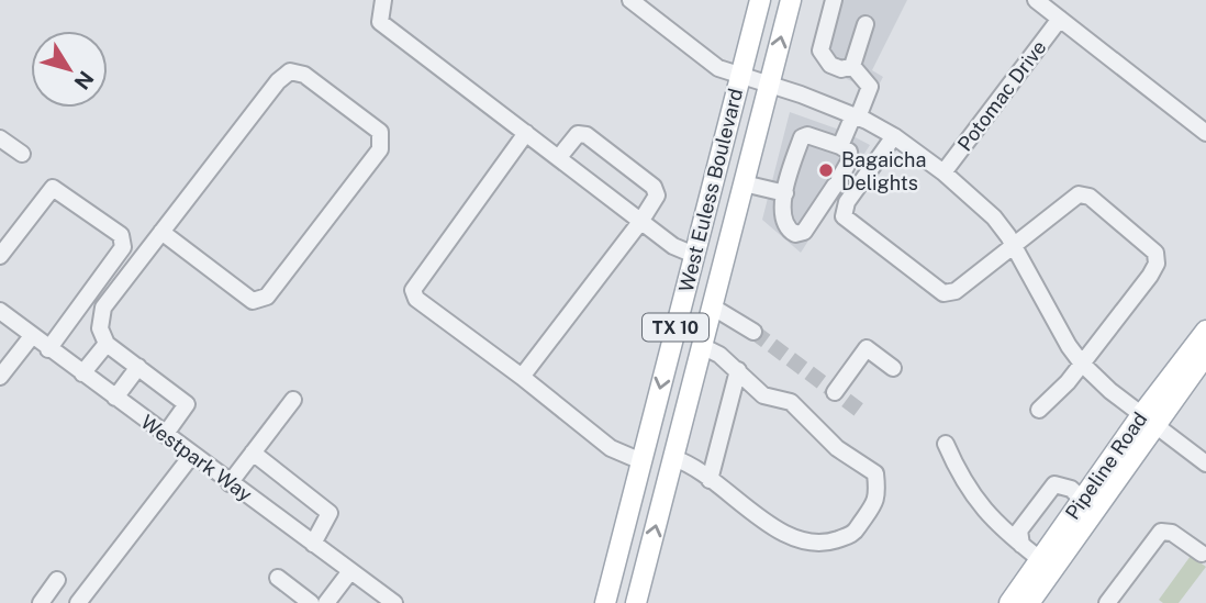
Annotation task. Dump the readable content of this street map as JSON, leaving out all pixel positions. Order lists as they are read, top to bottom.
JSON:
{
  "streets": {
    "main road": ["West Euless Boulevard", "TX 10", "Pipeline Road"],
    "street": ["Potomac Drive", "Westpark Way"]
  },
  "places": ["Bagaicha Delights"],
  "north": "bottom right"
}
